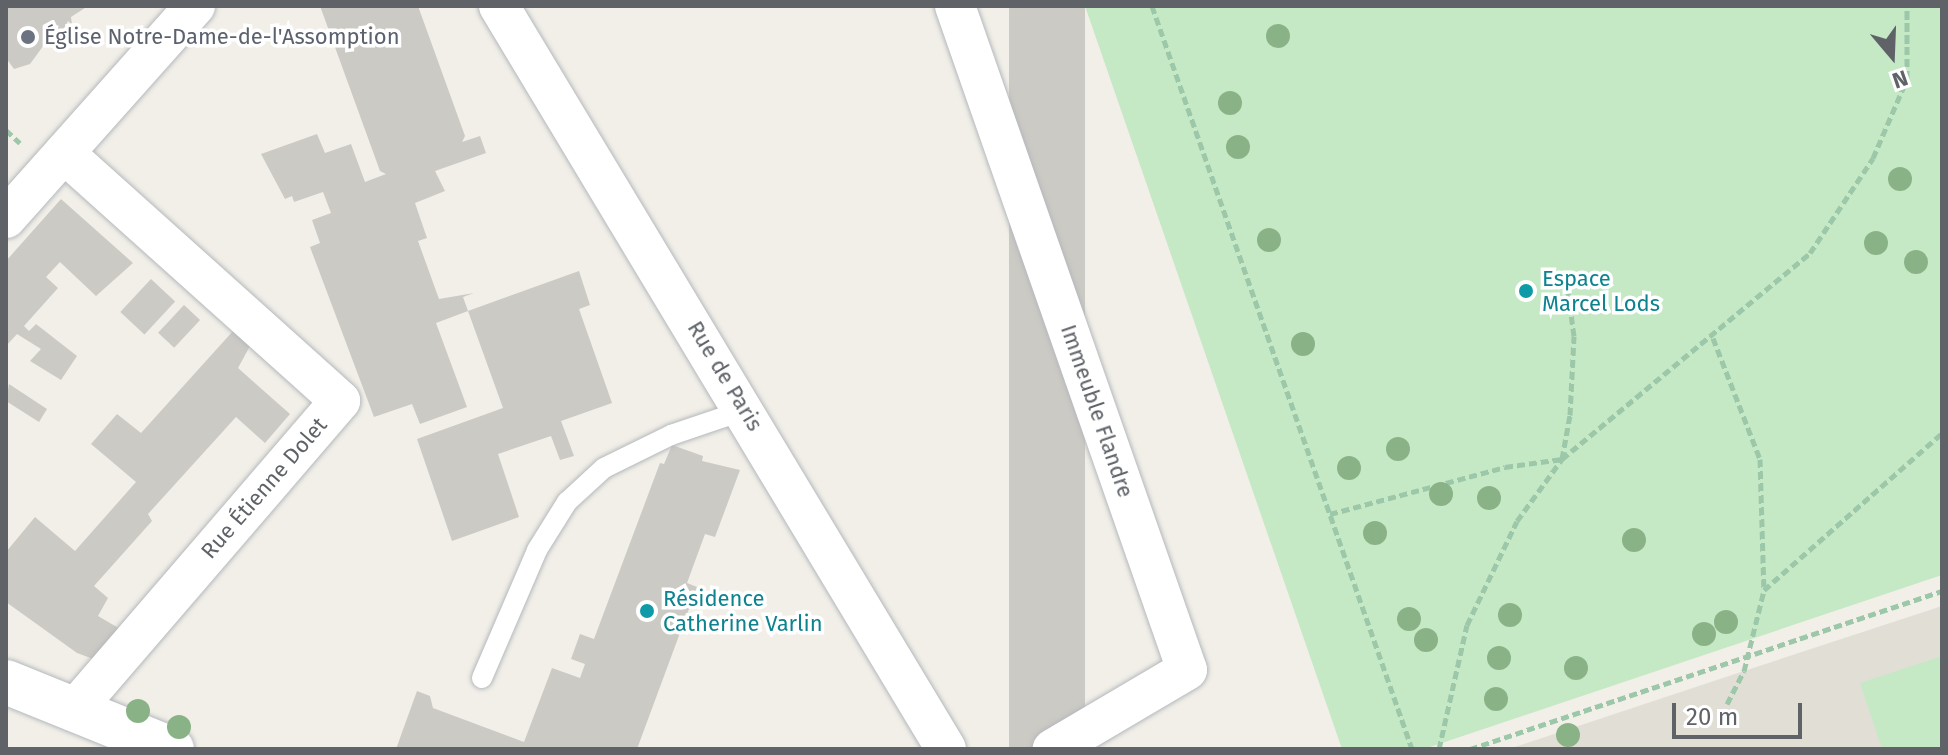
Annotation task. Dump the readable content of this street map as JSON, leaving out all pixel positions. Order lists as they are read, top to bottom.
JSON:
{
  "streets": {
    "street": ["Rue de Paris", "Immeuble Flandre", "Rue Étienne Dolet"]
  },
  "places": ["Église Notre-Dame-de-l'Assomption", "Espace Marcel Lods", "Résidence Catherine Varlin"],
  "scale_bar": "20 m",
  "north": "bottom"
}
